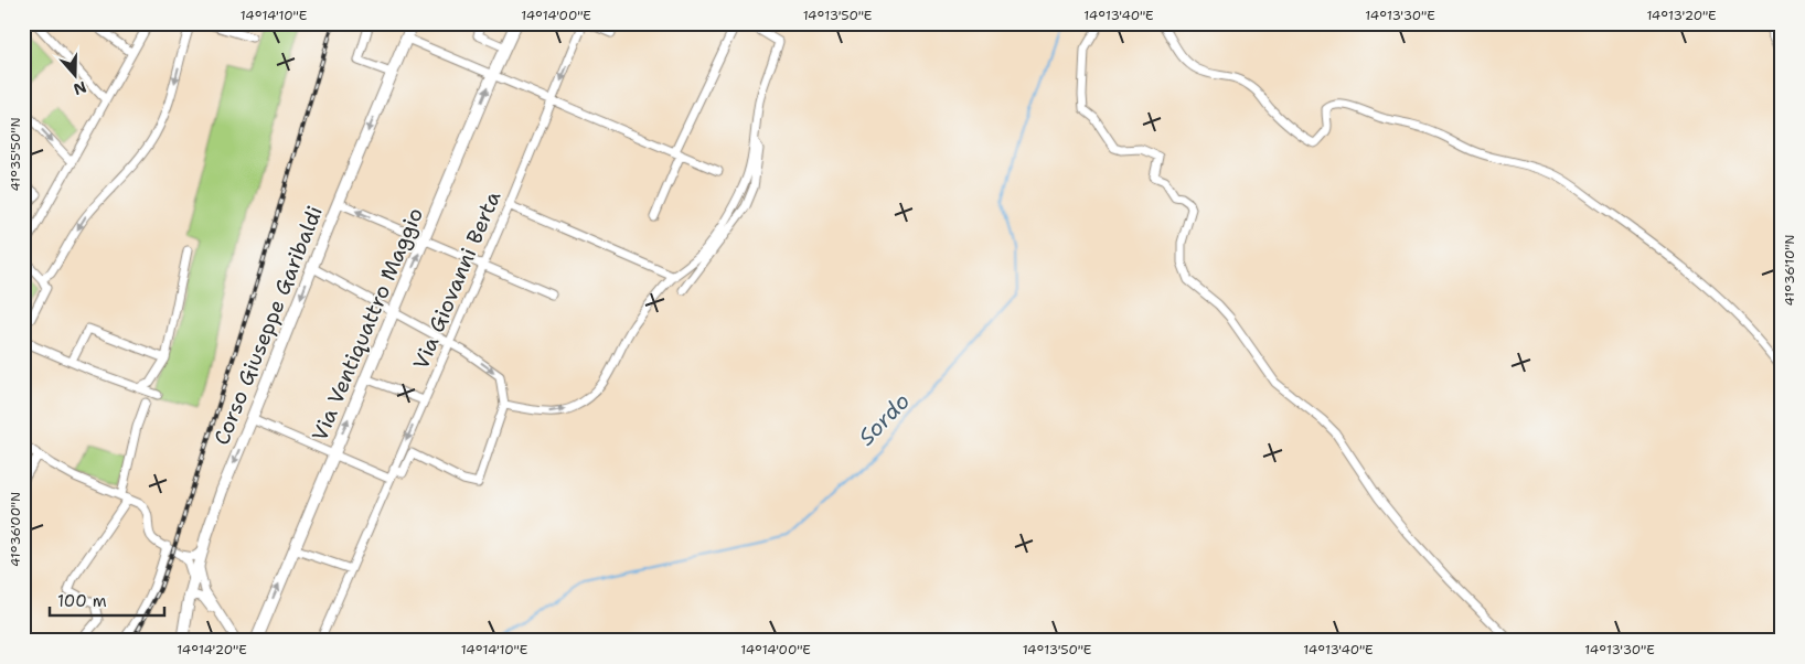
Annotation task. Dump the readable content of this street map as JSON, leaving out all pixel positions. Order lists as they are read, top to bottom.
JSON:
{
  "streets": {
    "main road": ["Via Ventiquattro Maggio", "Corso Giuseppe Garibaldi"],
    "street": ["Via Giovanni Berta"]
  },
  "one_way": ["Via Ventiquattro Maggio", "Corso Giuseppe Garibaldi"],
  "water": ["Sordo"],
  "scale_bar": "100 m",
  "north": "bottom",
  "coordinates": [
    "14°14'10\"E",
    "14°14'00\"E",
    "14°13'50\"E",
    "14°13'40\"E",
    "14°13'30\"E",
    "14°13'20\"E",
    "41°35'50\"N",
    "41°36'10\"N",
    "41°36'00\"N",
    "14°14'20\"E"
  ]
}
